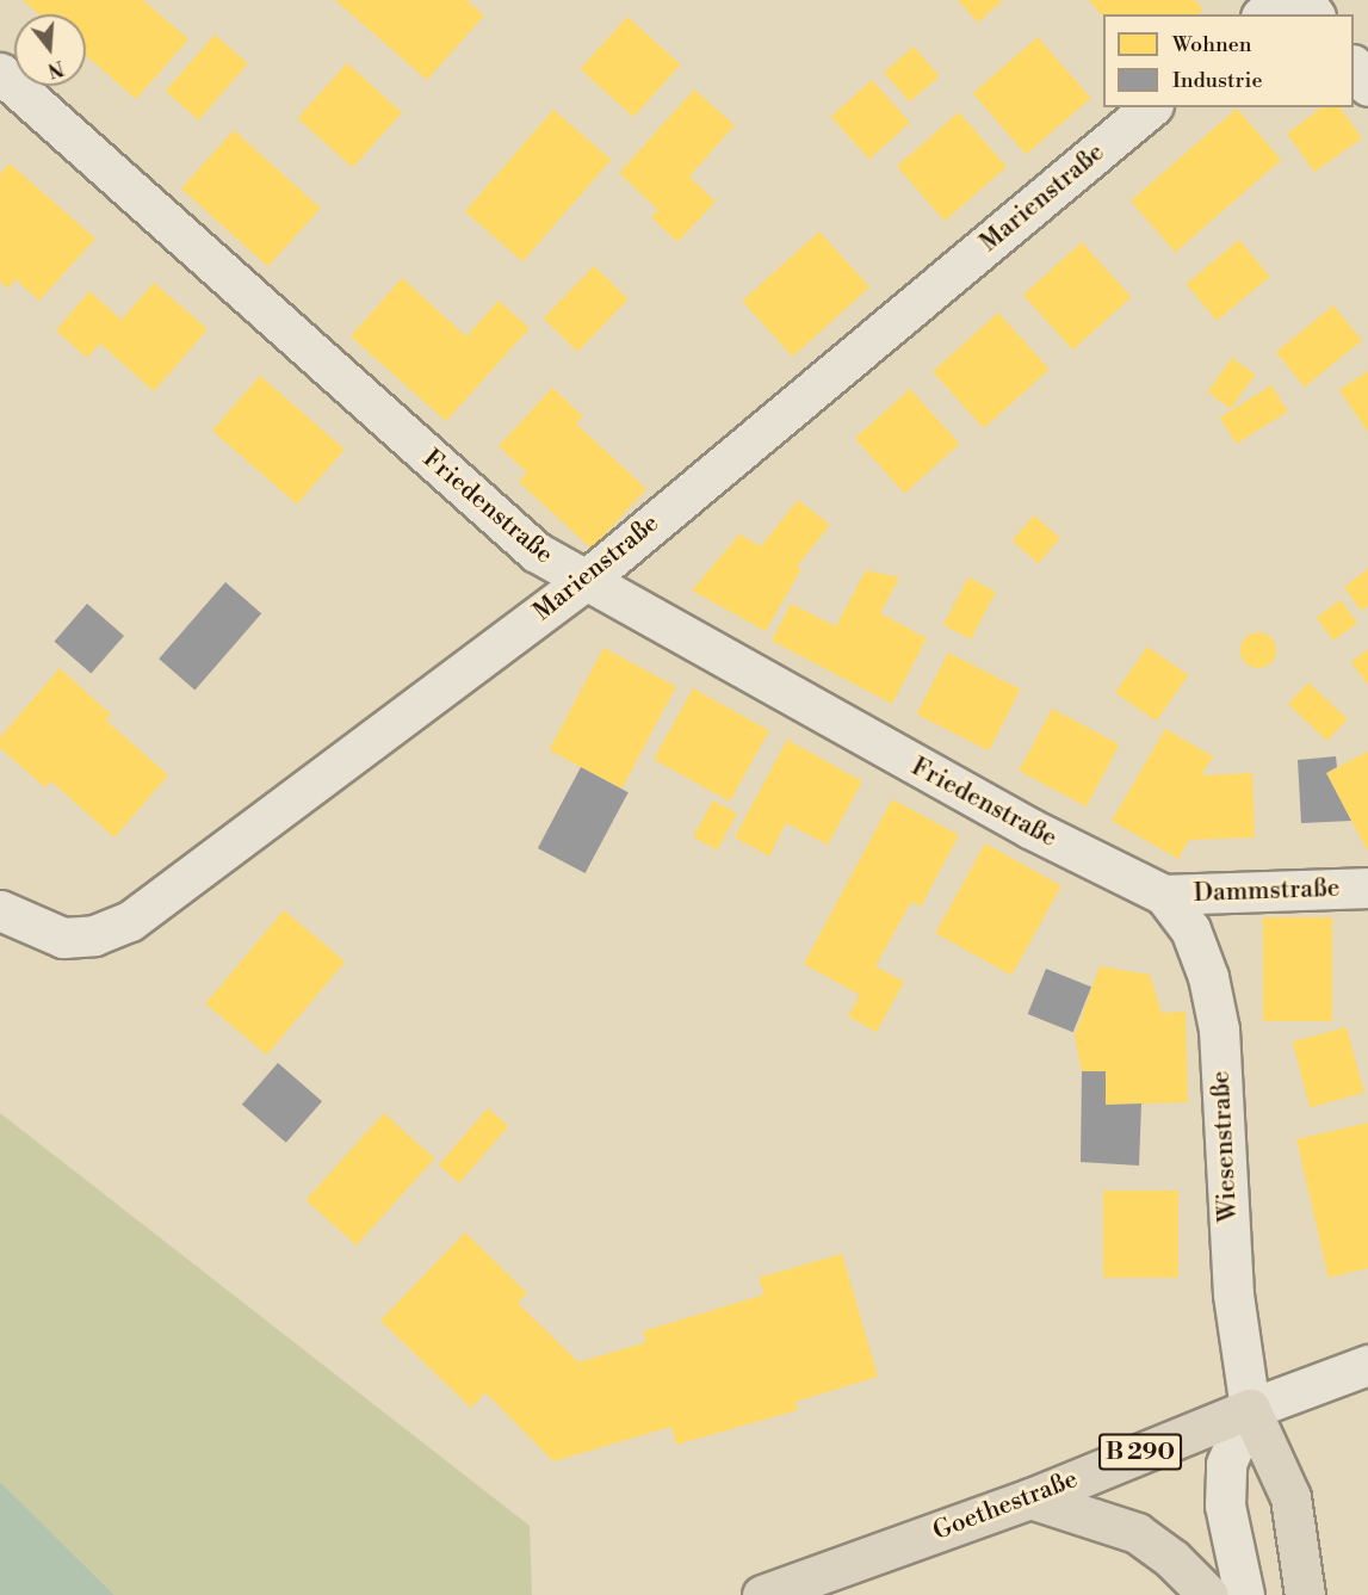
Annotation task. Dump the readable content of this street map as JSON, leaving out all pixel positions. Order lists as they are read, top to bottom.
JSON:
{
  "streets": {
    "main road": ["B 290", "Goethestraße"],
    "street": [
      "Marienstraße",
      "Friedenstraße",
      "Dammstraße",
      "Wiesenstraße"
    ]
  },
  "crossings": [
    ["Marienstraße", "Friedenstraße"],
    ["Friedenstraße", "Dammstraße"],
    ["Friedenstraße", "Wiesenstraße"],
    ["Dammstraße", "Wiesenstraße"],
    ["Wiesenstraße", "Goethestraße"]
  ],
  "legend": ["Wohnen", "Industrie"],
  "north": "bottom"
}
